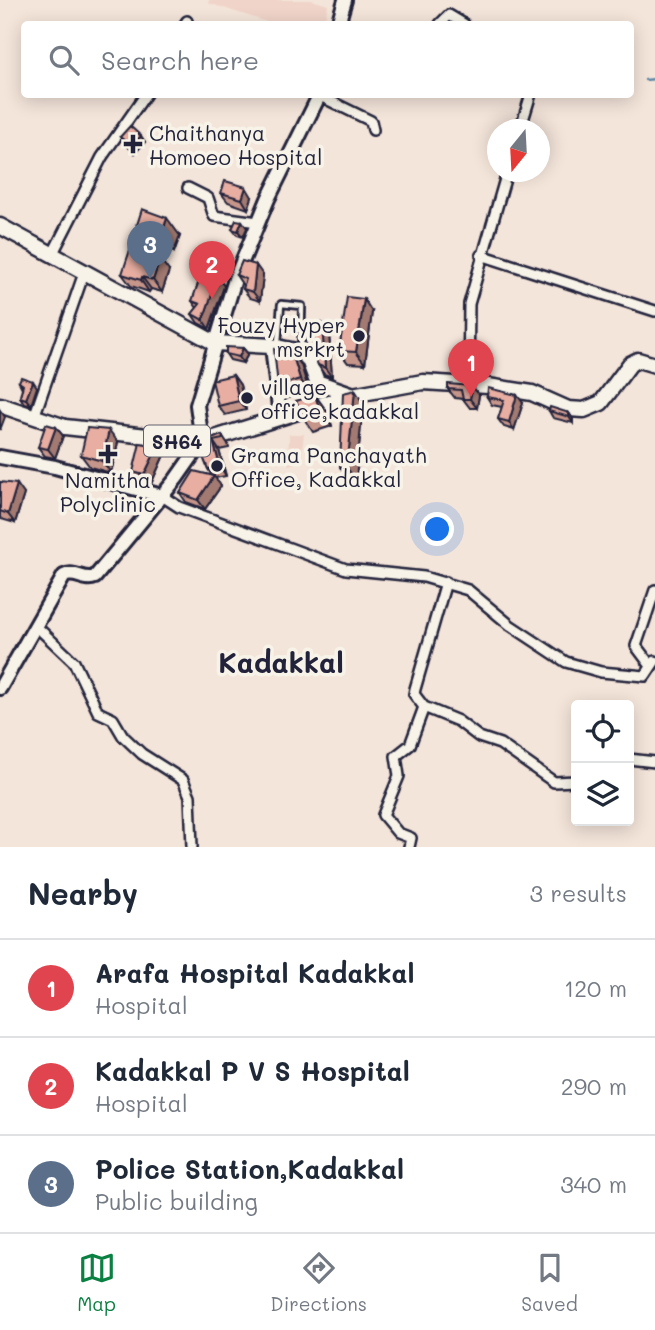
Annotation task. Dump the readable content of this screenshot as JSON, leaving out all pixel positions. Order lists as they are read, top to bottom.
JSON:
{
  "streets": {
    "main road": ["SH64"]
  },
  "districts": ["Kadakkal"],
  "places": {
    "health": ["Chaithanya Homoeo Hospital", "Namitha Polyclinic"],
    "other": ["Fouzy Hyper msrkrt", "village office,kadakkal", "Grama Panchayath Office, Kadakkal"]
  },
  "north": "bottom",
  "page": {
    "search": "Search here",
    "pins": ["3", "2", "1"],
    "heading": ["Nearby", "3 results"],
    "list": [
      {
        "mark": "1",
        "name": "Arafa Hospital Kadakkal",
        "note": "Hospital",
        "value": "120 m"
      },
      {
        "mark": "2",
        "name": "Kadakkal P V S Hospital",
        "note": "Hospital",
        "value": "290 m"
      },
      {
        "mark": "3",
        "name": "Police Station,Kadakkal",
        "note": "Public building",
        "value": "340 m"
      }
    ],
    "nav": ["Map", "Directions", "Saved"]
  }
}
